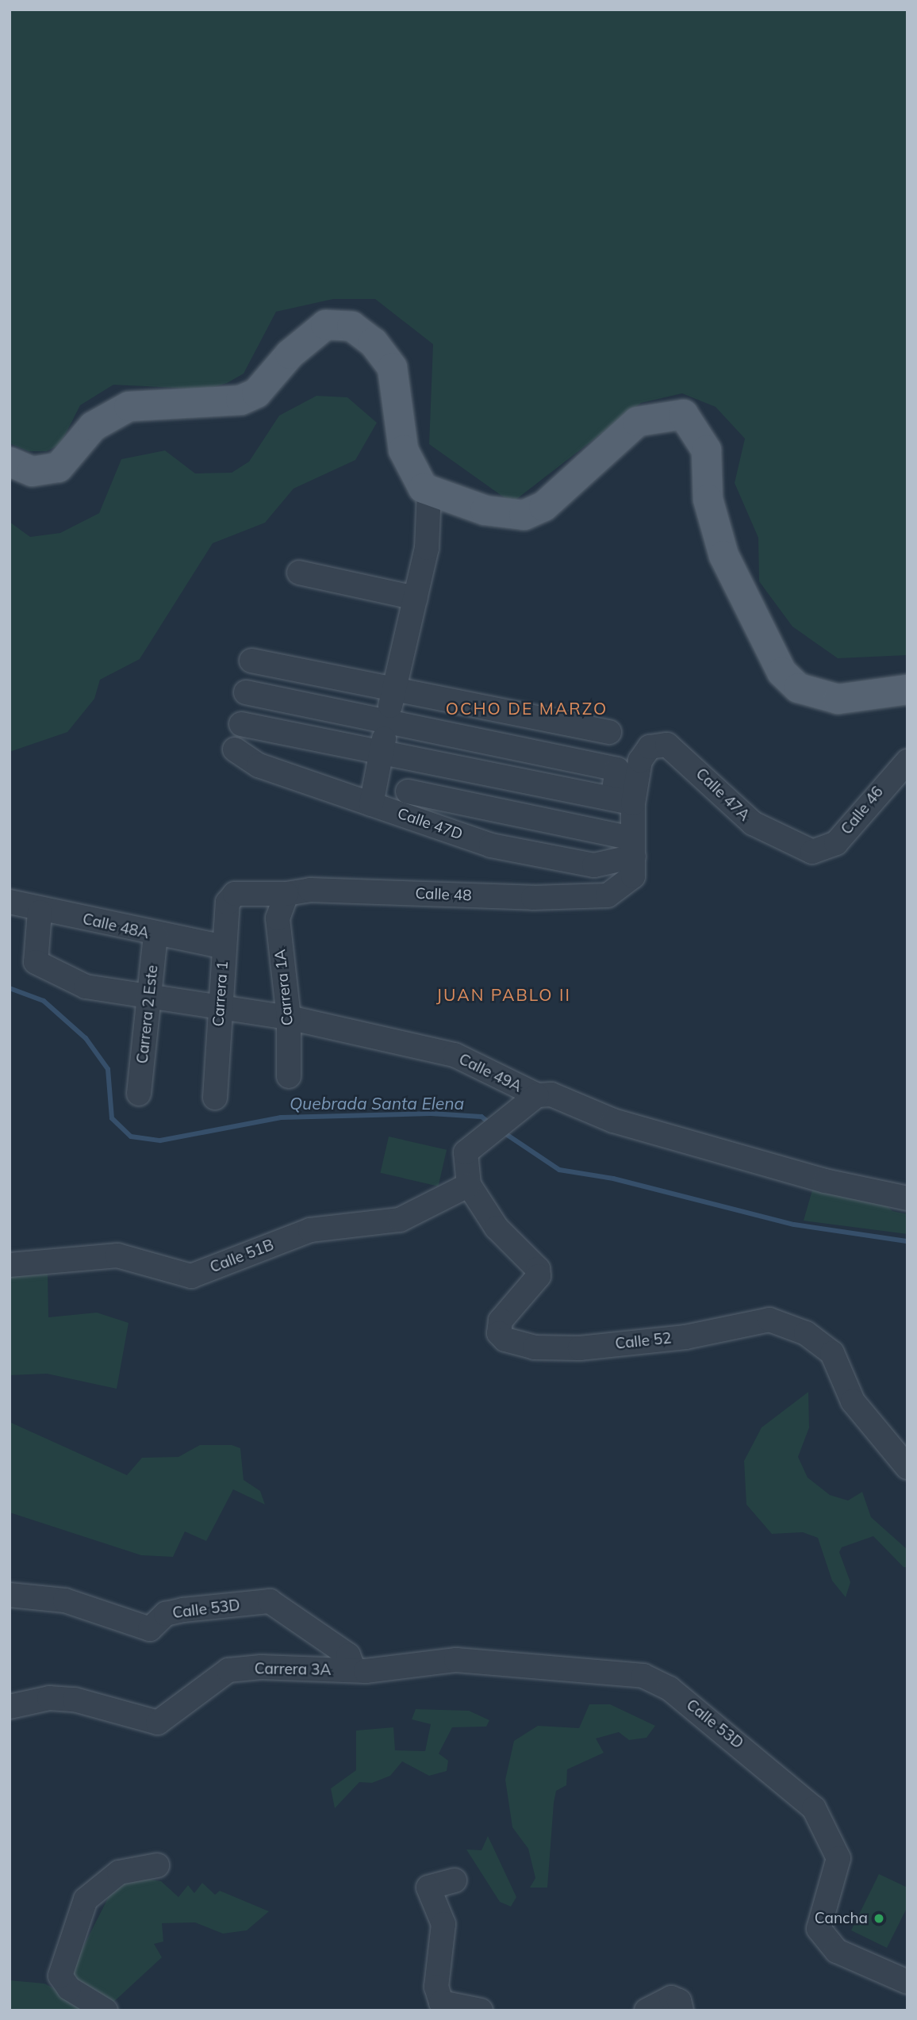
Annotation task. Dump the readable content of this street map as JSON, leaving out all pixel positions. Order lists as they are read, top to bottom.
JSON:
{
  "streets": {
    "street": [
      "Calle 47A",
      "Calle 46",
      "Calle 47D",
      "Calle 48",
      "Calle 48A",
      "Carrera 1A",
      "Carrera 1",
      "Carrera 2 Este",
      "Calle 49A",
      "Calle 51B",
      "Calle 52",
      "Calle 53D",
      "Carrera 3A"
    ]
  },
  "crossings": [
    ["Calle 47A", "Calle 46"],
    ["Calle 47D", "Calle 48"],
    ["Calle 48", "Carrera 1A"],
    ["Calle 48", "Carrera 1"],
    ["Calle 48A", "Carrera 1"],
    ["Calle 48A", "Carrera 2 Este"],
    ["Calle 48A", "Calle 49A"],
    ["Carrera 1A", "Calle 49A"],
    ["Carrera 1", "Calle 49A"],
    ["Carrera 2 Este", "Calle 49A"],
    ["Calle 51B", "Calle 52"],
    ["Calle 53D", "Carrera 3A"]
  ],
  "districts": ["OCHO DE MARZO", "JUAN PABLO II"],
  "water": ["Quebrada Santa Elena"],
  "places": ["Cancha"]
}
